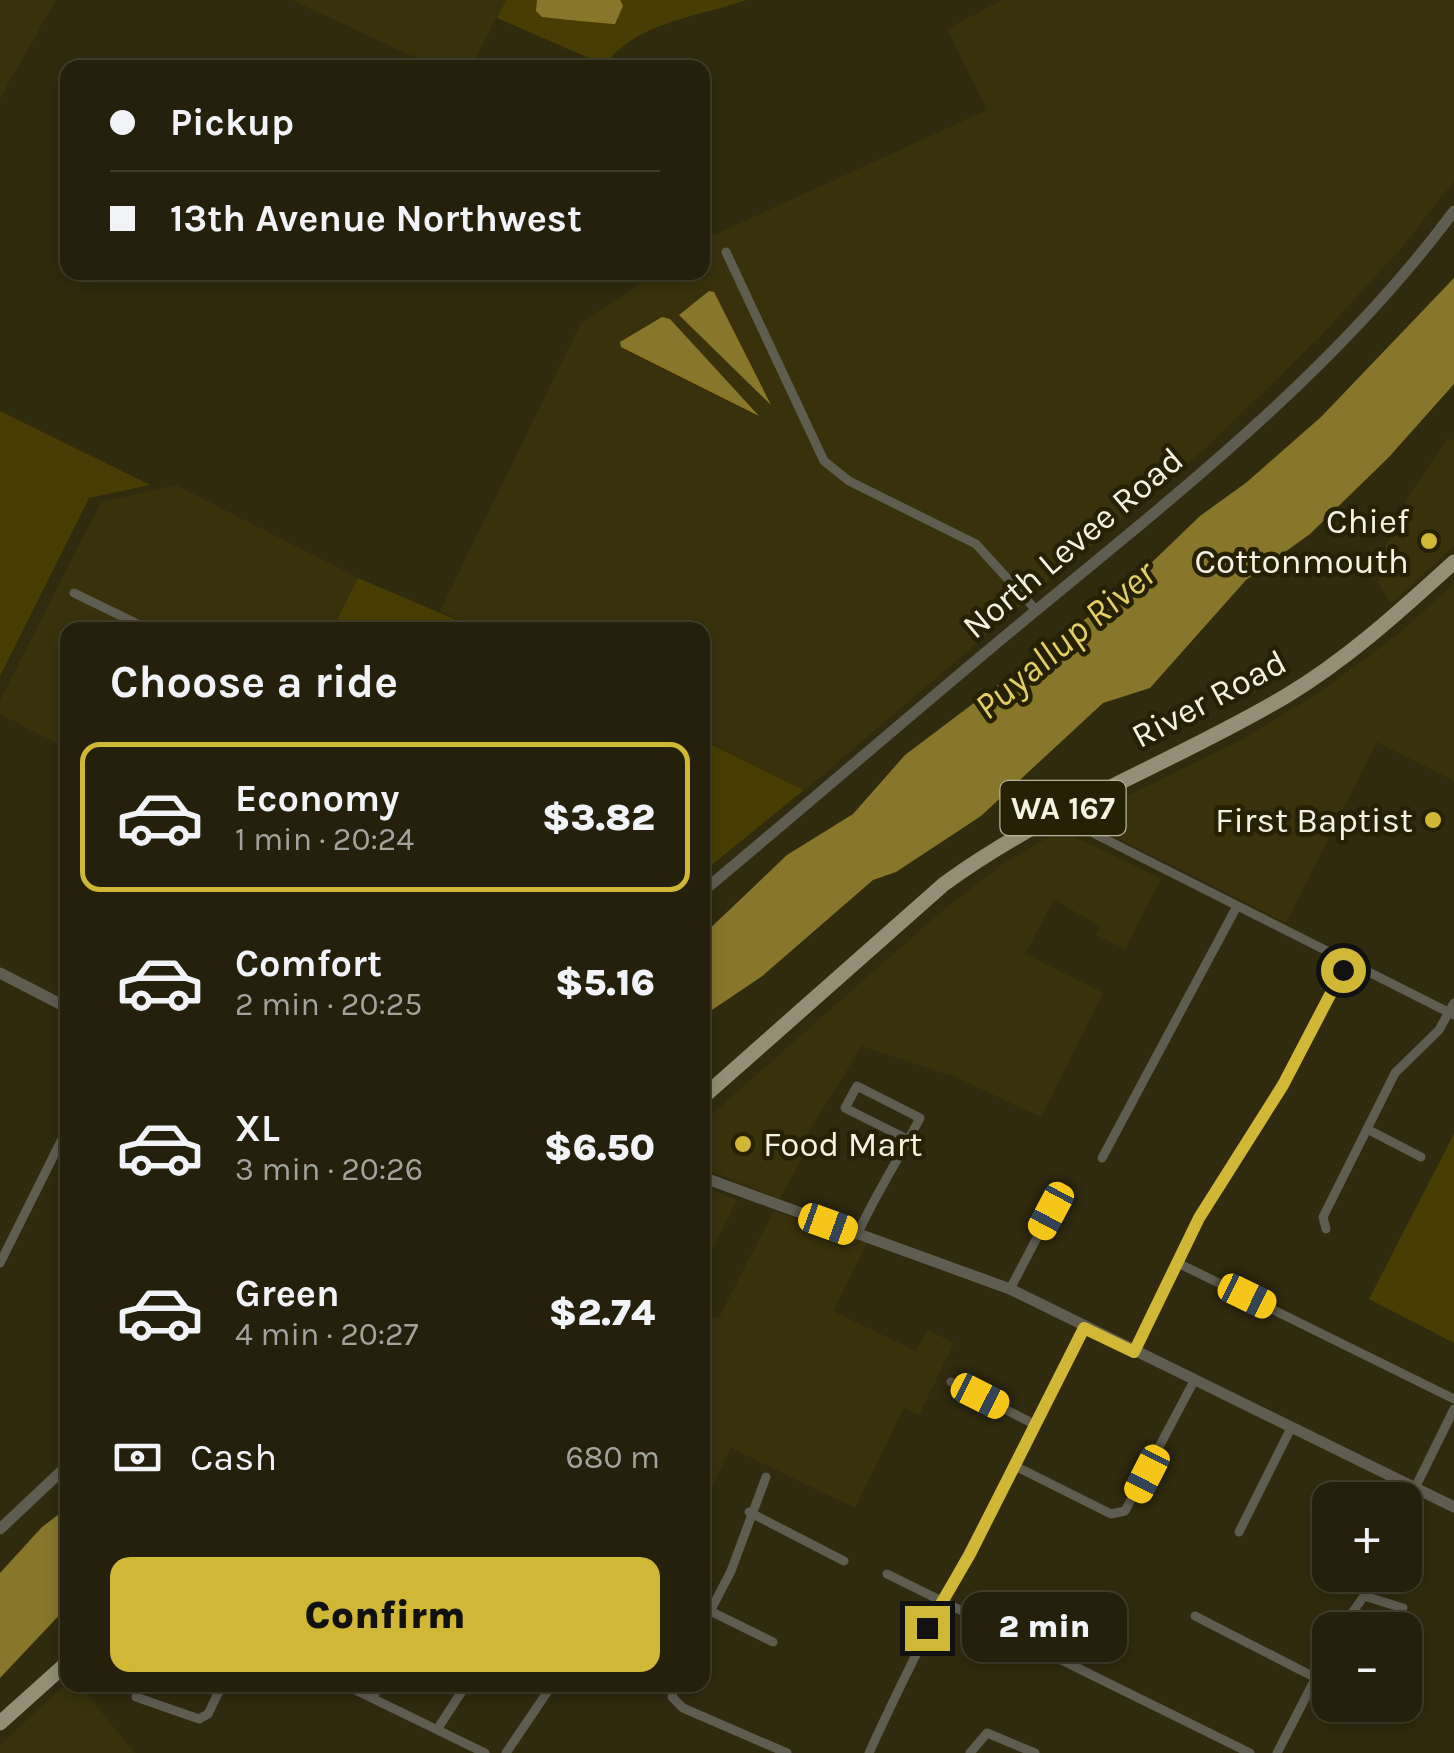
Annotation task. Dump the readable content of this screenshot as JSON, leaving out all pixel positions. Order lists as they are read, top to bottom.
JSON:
{
  "streets": {
    "main road": ["River Road", "WA 167"],
    "street": ["North Levee Road"]
  },
  "water": ["Puyallup River"],
  "places": ["Chief Cottonmouth", "First Baptist", "Food Mart"],
  "page": {
    "banner": ["Pickup", "13th Avenue Northwest"],
    "heading": "Choose a ride",
    "list": [
      {
        "name": "Economy",
        "note": "1 min · 20:24",
        "value": "$3.82"
      },
      {
        "name": "Comfort",
        "note": "2 min · 20:25",
        "value": "$5.16"
      },
      {
        "name": "XL",
        "note": "3 min · 20:26",
        "value": "$6.50"
      },
      {
        "name": "Green",
        "note": "4 min · 20:27",
        "value": "$2.74"
      }
    ],
    "pay": ["Cash", "680 m"],
    "map_buttons": ["+", "−"],
    "buttons": "Confirm",
    "bubble": "2 min"
  }
}
